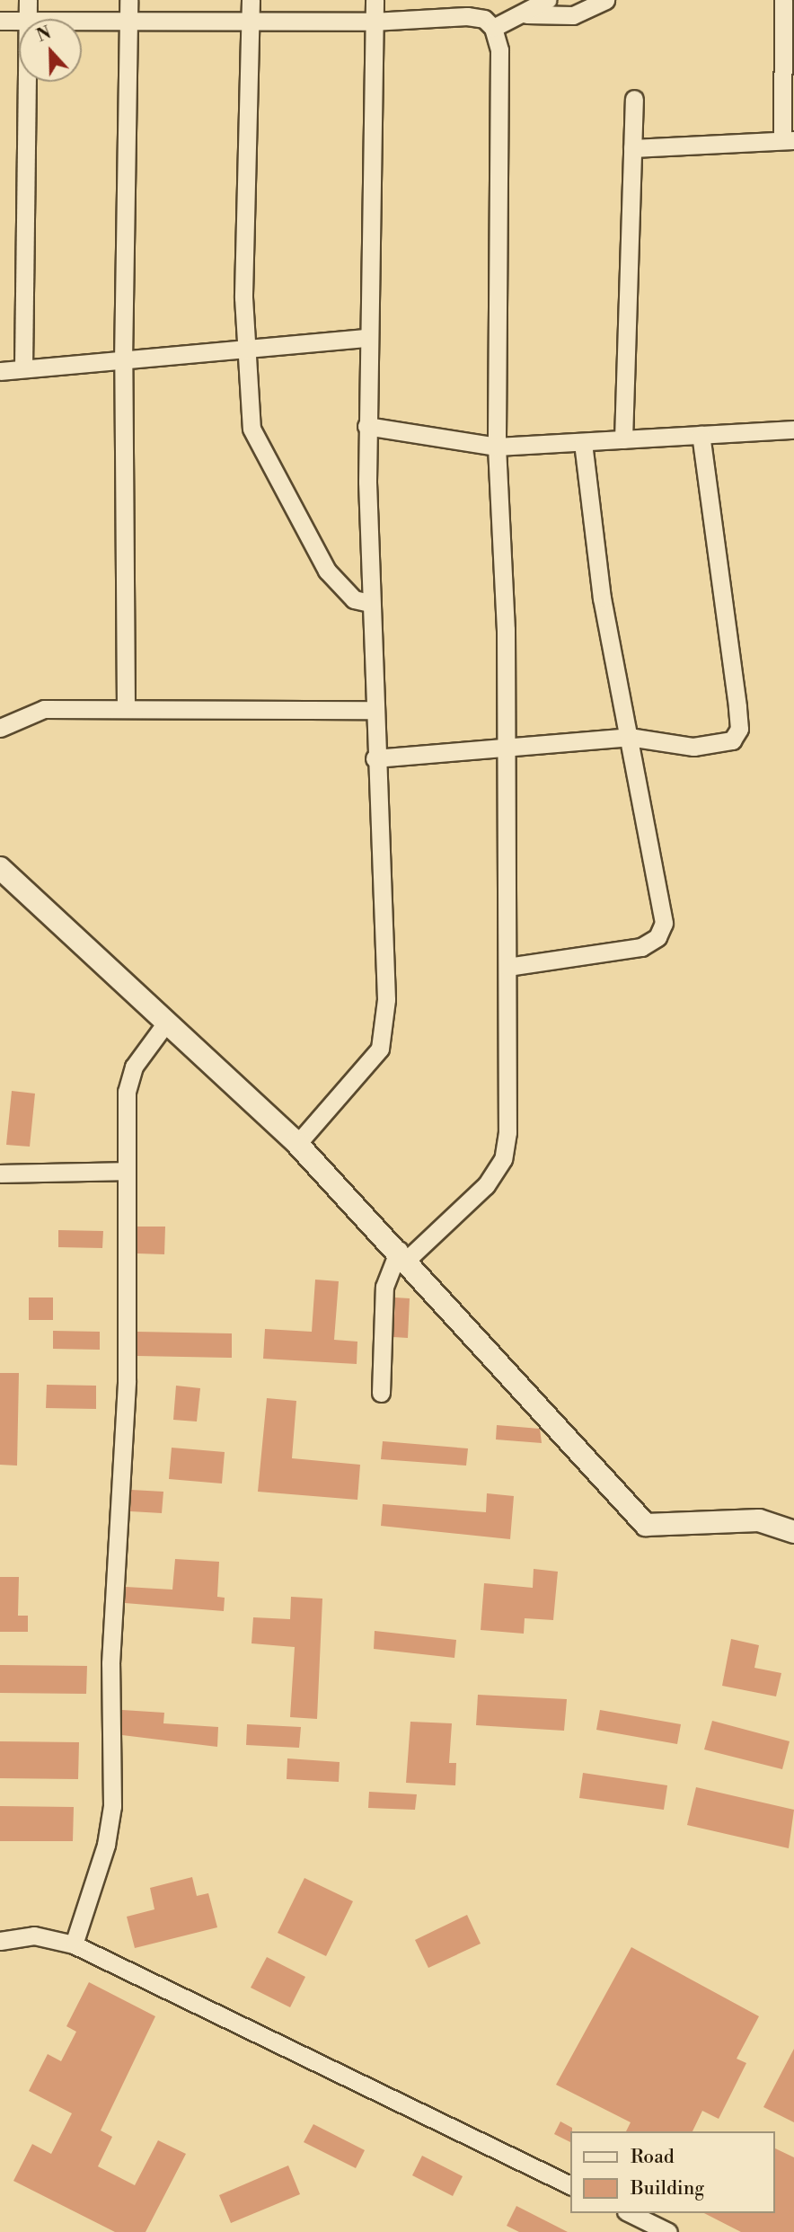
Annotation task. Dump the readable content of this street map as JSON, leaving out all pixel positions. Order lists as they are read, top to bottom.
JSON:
{
  "legend": ["Road", "Building"],
  "north": "top"
}
